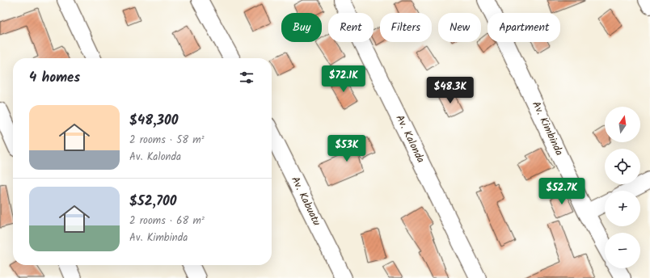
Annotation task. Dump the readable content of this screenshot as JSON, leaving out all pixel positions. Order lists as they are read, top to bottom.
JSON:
{
  "streets": {
    "street": ["Av. Kimbinda", "Av. Kalonda", "Av. Kabuatu"]
  },
  "north": "top",
  "page": {
    "chip": [
      "Buy",
      "Rent",
      "Filters",
      "New",
      "Apartment"
    ],
    "heading": "4 homes",
    "price": [
      "$72.1K",
      "$48.3K",
      "$53K",
      "$52.7K"
    ],
    "list": [
      {
        "name": "$48,300",
        "note": "2 rooms · 58 m² · Av. Kalonda"
      },
      {
        "name": "$52,700",
        "note": "2 rooms · 68 m² · Av. Kimbinda"
      }
    ],
    "map_buttons": ["+", "−"]
  }
}
